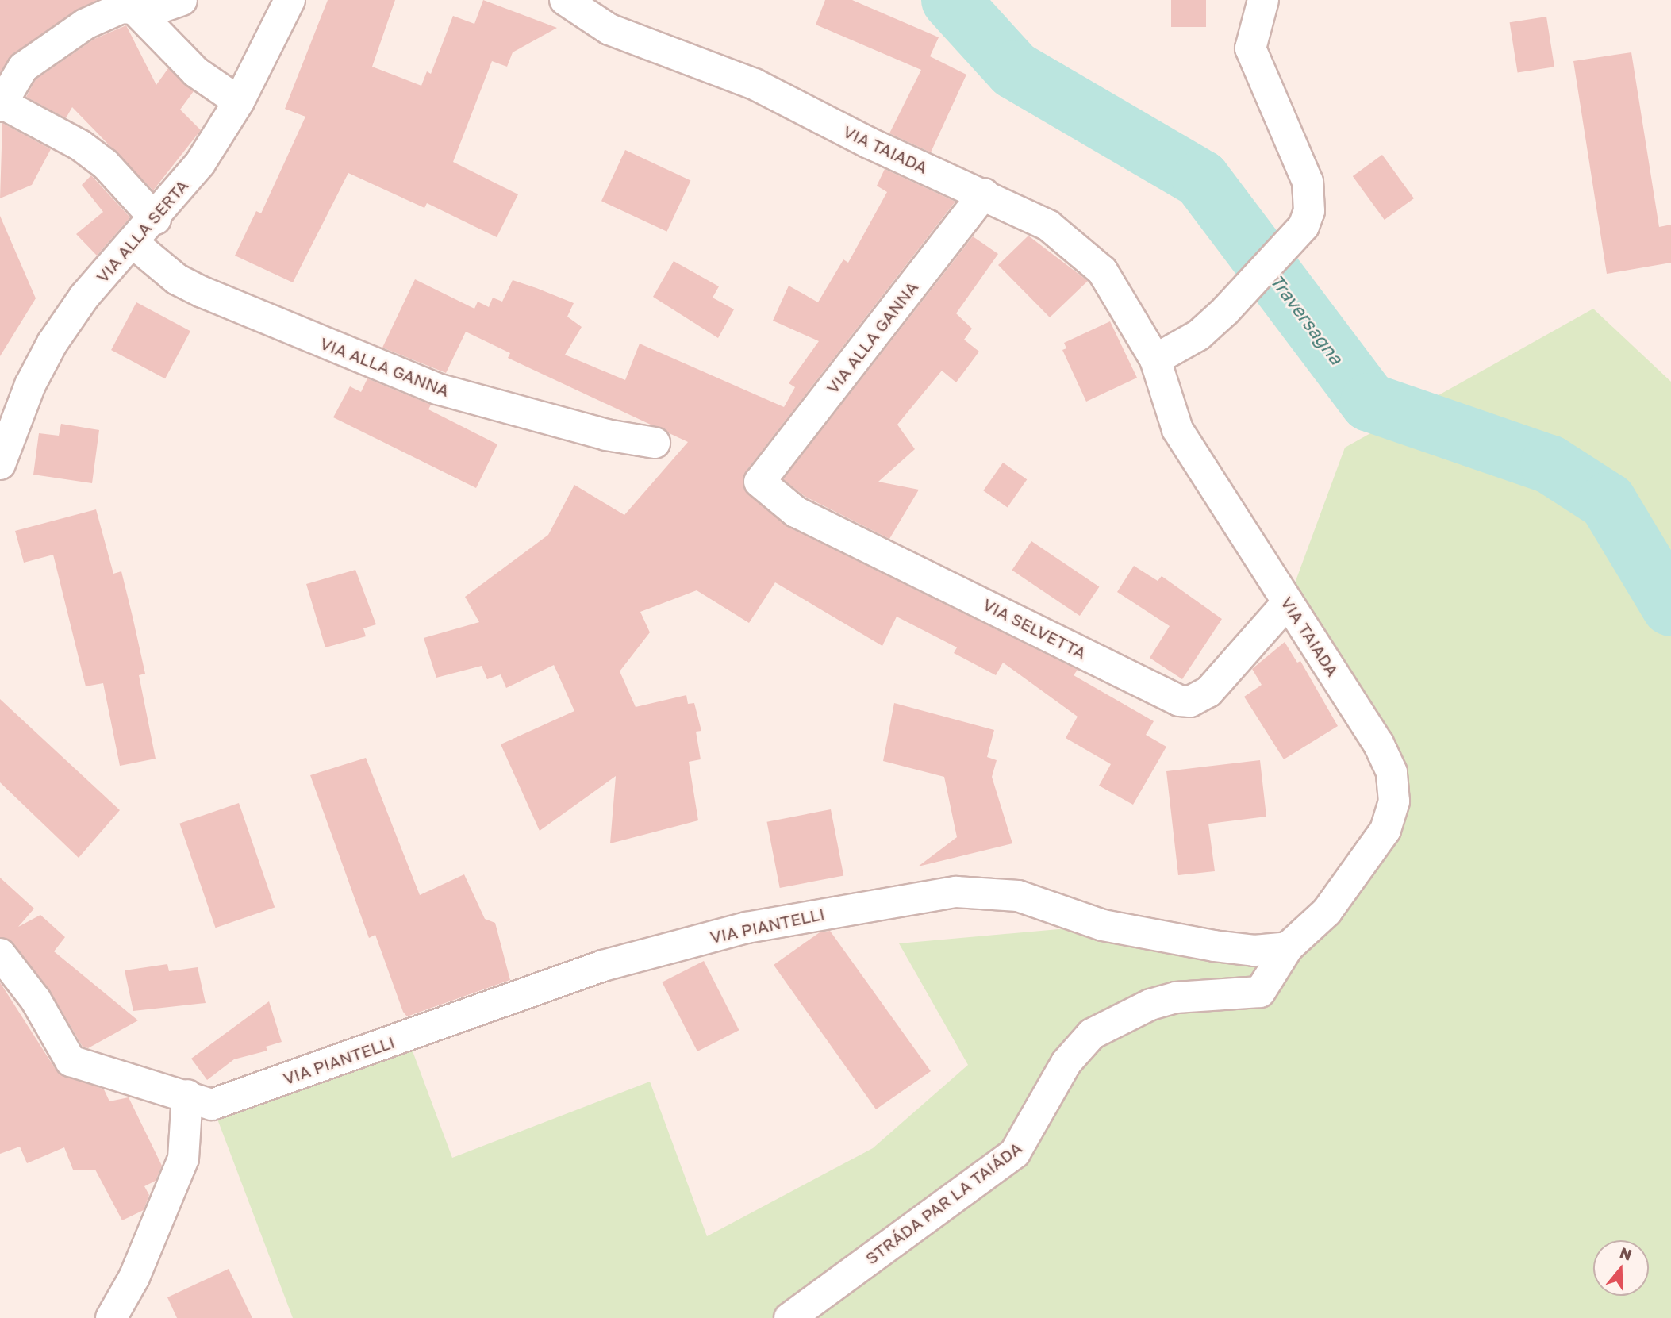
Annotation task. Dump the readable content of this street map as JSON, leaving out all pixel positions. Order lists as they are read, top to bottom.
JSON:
{
  "streets": {
    "street": [
      "VIA TAIADA",
      "VIA ALLA SERTA",
      "VIA ALLA GANNA",
      "VIA SELVETTA",
      "VIA PIANTELLI",
      "STRÁDA PAR LA TAIÁDA"
    ]
  },
  "crossings": [
    ["VIA TAIADA", "VIA ALLA GANNA"],
    ["VIA TAIADA", "VIA SELVETTA"],
    ["VIA TAIADA", "VIA PIANTELLI"],
    ["VIA TAIADA", "STRÁDA PAR LA TAIÁDA"],
    ["VIA ALLA SERTA", "VIA ALLA GANNA"],
    ["VIA ALLA GANNA", "VIA SELVETTA"],
    ["VIA PIANTELLI", "STRÁDA PAR LA TAIÁDA"]
  ],
  "water": ["Traversagna"],
  "north": "top"
}
